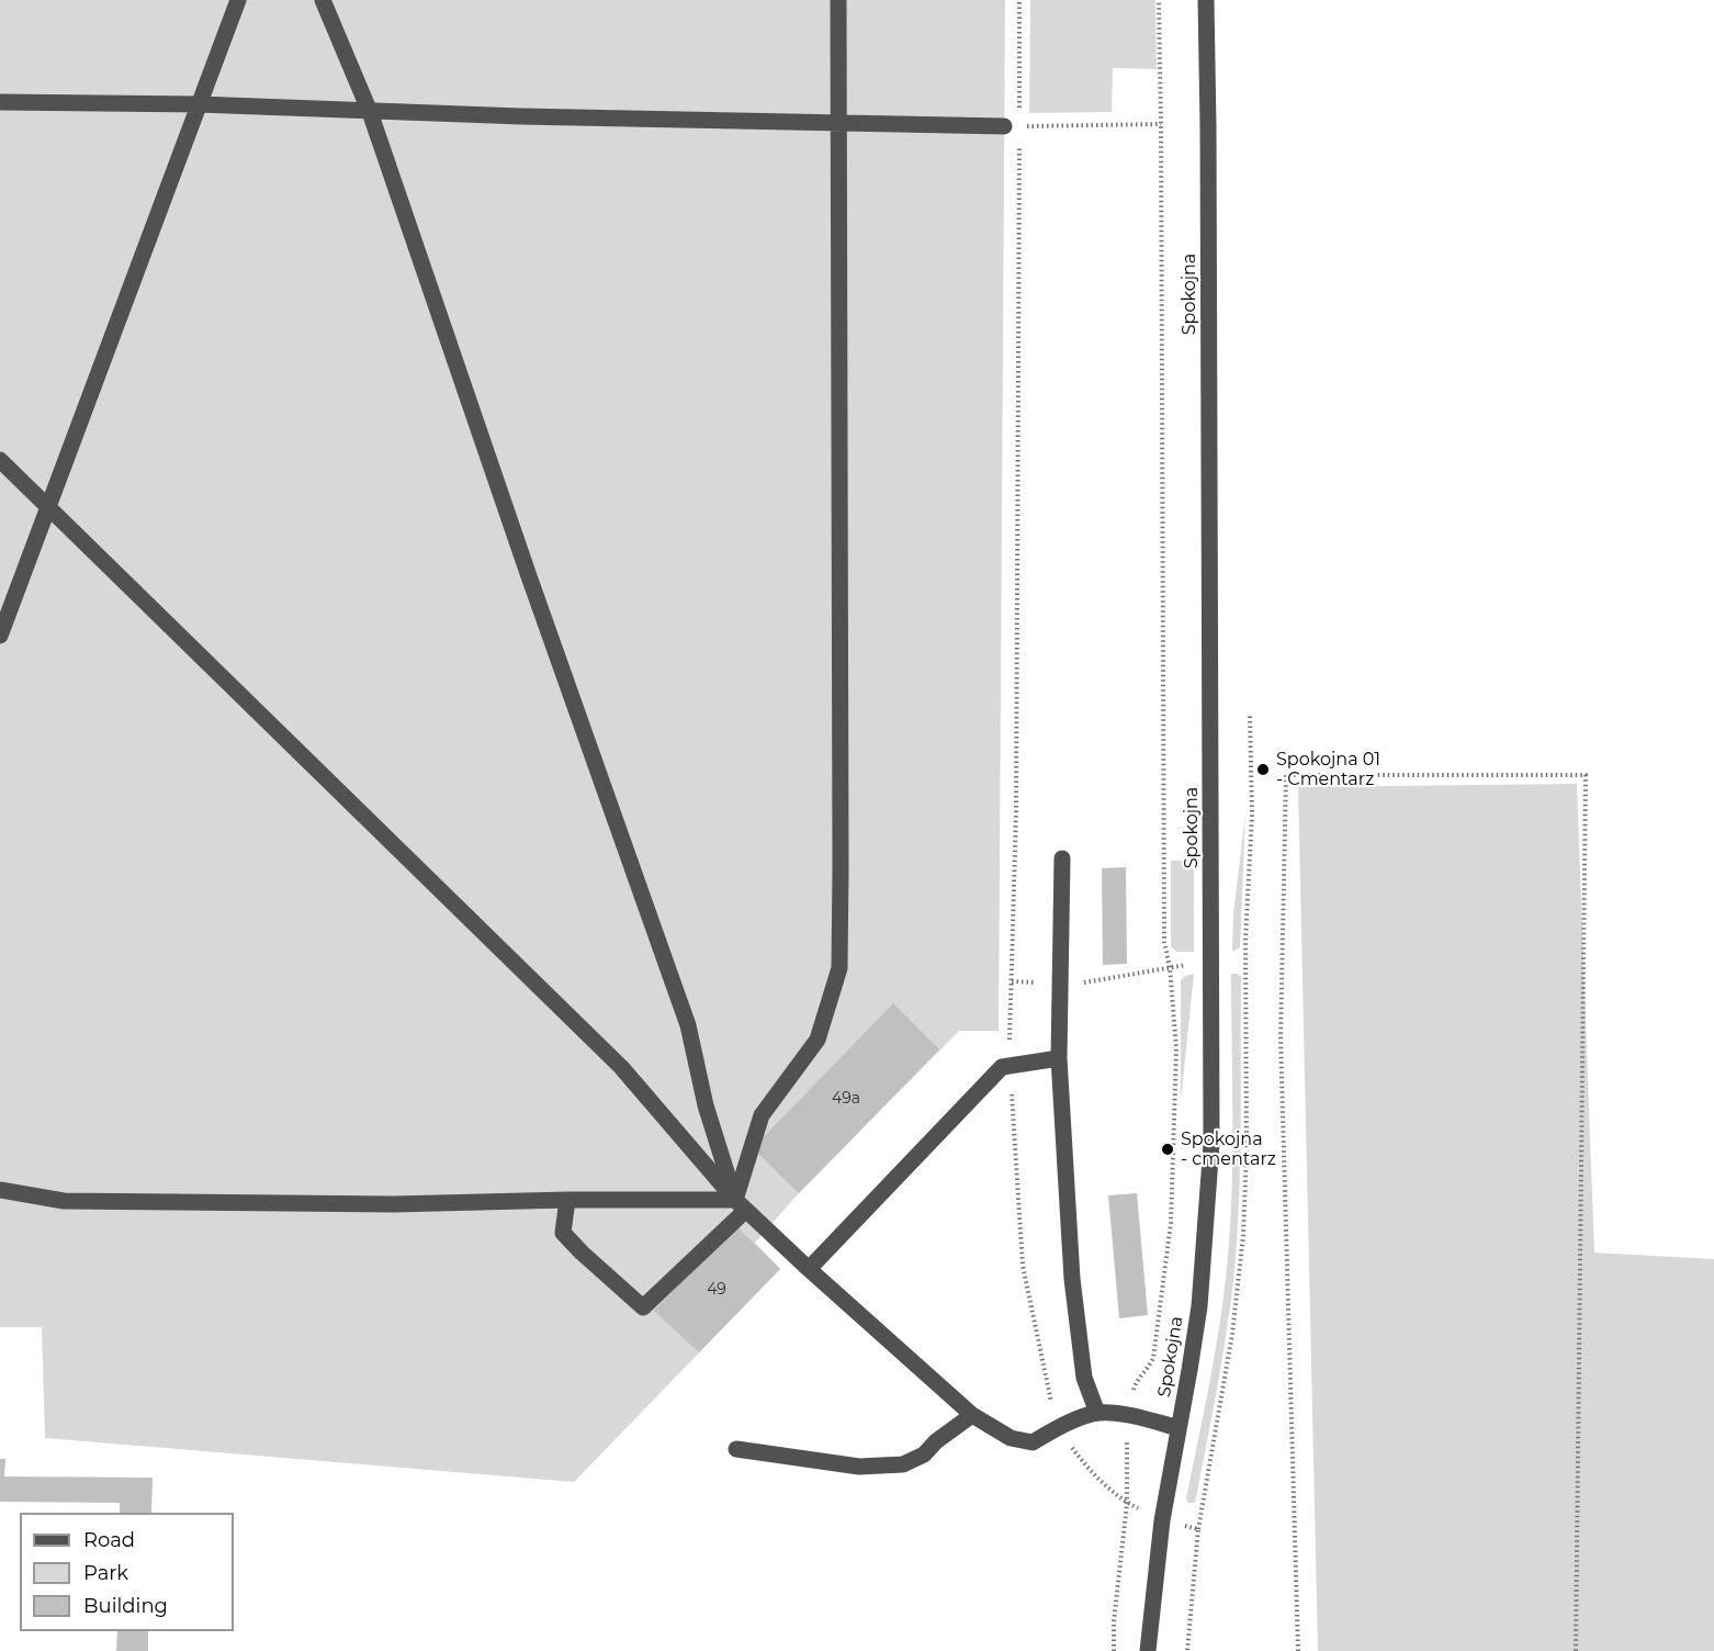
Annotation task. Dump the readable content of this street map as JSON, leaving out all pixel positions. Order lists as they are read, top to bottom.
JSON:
{
  "streets": {
    "street": ["Spokojna"]
  },
  "places": ["Spokojna 01 - Cmentarz", "Spokojna - cmentarz"],
  "house_numbers": ["49a", "49"],
  "legend": ["Road", "Park", "Building"]
}
